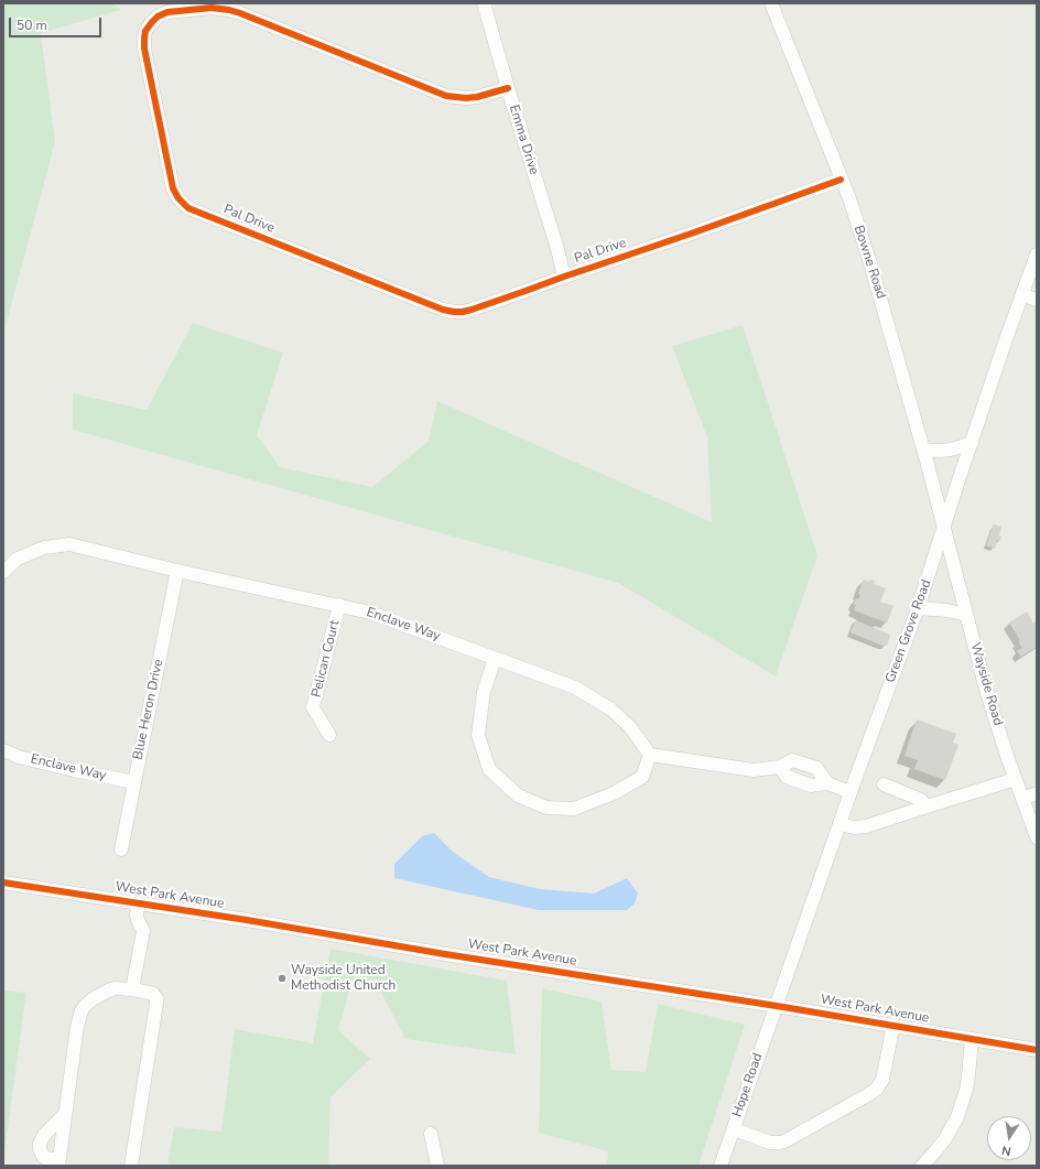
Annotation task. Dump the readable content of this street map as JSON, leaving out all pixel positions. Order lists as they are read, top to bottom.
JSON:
{
  "streets": {
    "street": [
      "Emma Drive",
      "Pal Drive",
      "Bowne Road",
      "Enclave Way",
      "Green Grove Road",
      "Pelican Court",
      "Wayside Road",
      "Blue Heron Drive",
      "West Park Avenue",
      "Hope Road"
    ]
  },
  "crossings": [
    ["Emma Drive", "Pal Drive"],
    ["Pal Drive", "Bowne Road"],
    ["Bowne Road", "Green Grove Road"],
    ["Bowne Road", "Wayside Road"],
    ["Enclave Way", "Pelican Court"],
    ["Enclave Way", "Blue Heron Drive"],
    ["Green Grove Road", "Wayside Road"],
    ["Green Grove Road", "West Park Avenue"],
    ["Green Grove Road", "Hope Road"],
    ["West Park Avenue", "Hope Road"]
  ],
  "places": ["Wayside United Methodist Church"],
  "scale_bar": "50 m",
  "north": "bottom"
}
